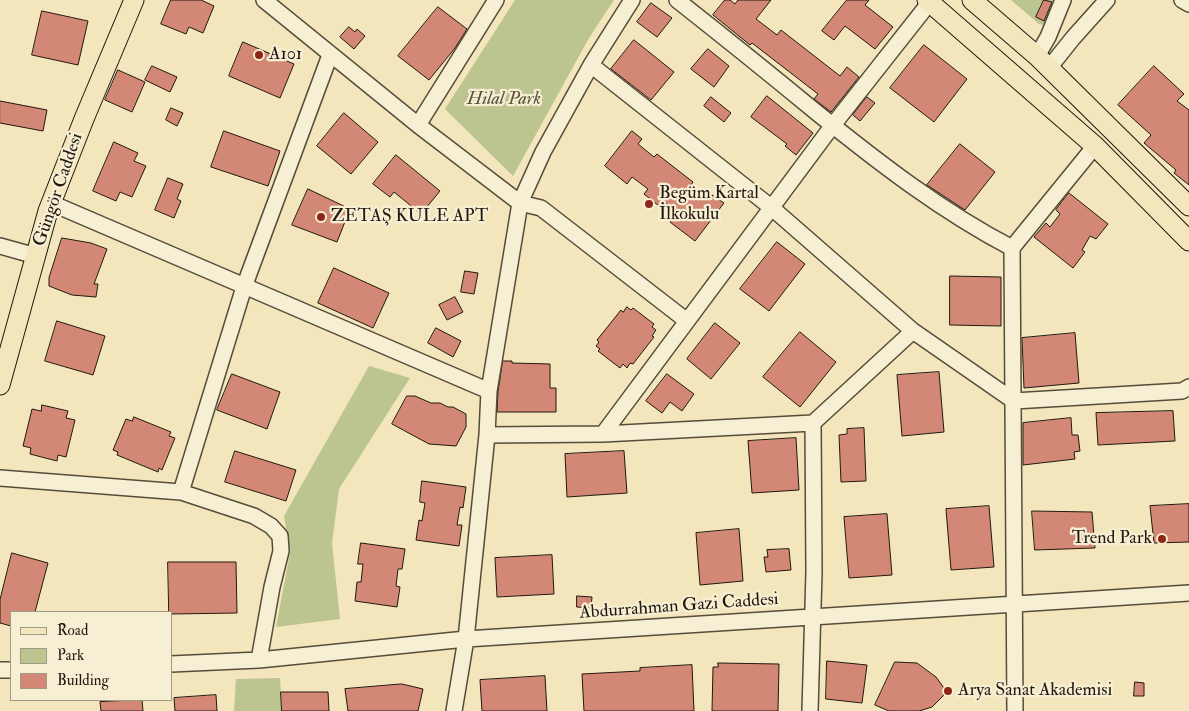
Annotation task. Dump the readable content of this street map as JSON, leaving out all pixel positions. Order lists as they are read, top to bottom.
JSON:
{
  "streets": {
    "main road": ["Güngör Caddesi"],
    "street": ["Abdurrahman Gazi Caddesi"]
  },
  "parks": ["Hilal Park"],
  "places": [
    "A101",
    "Begüm Kartal İlkokulu",
    "ZETAŞ KULE APT",
    "Trend Park",
    "Arya Sanat Akademisi"
  ],
  "legend": ["Road", "Park", "Building"]
}
